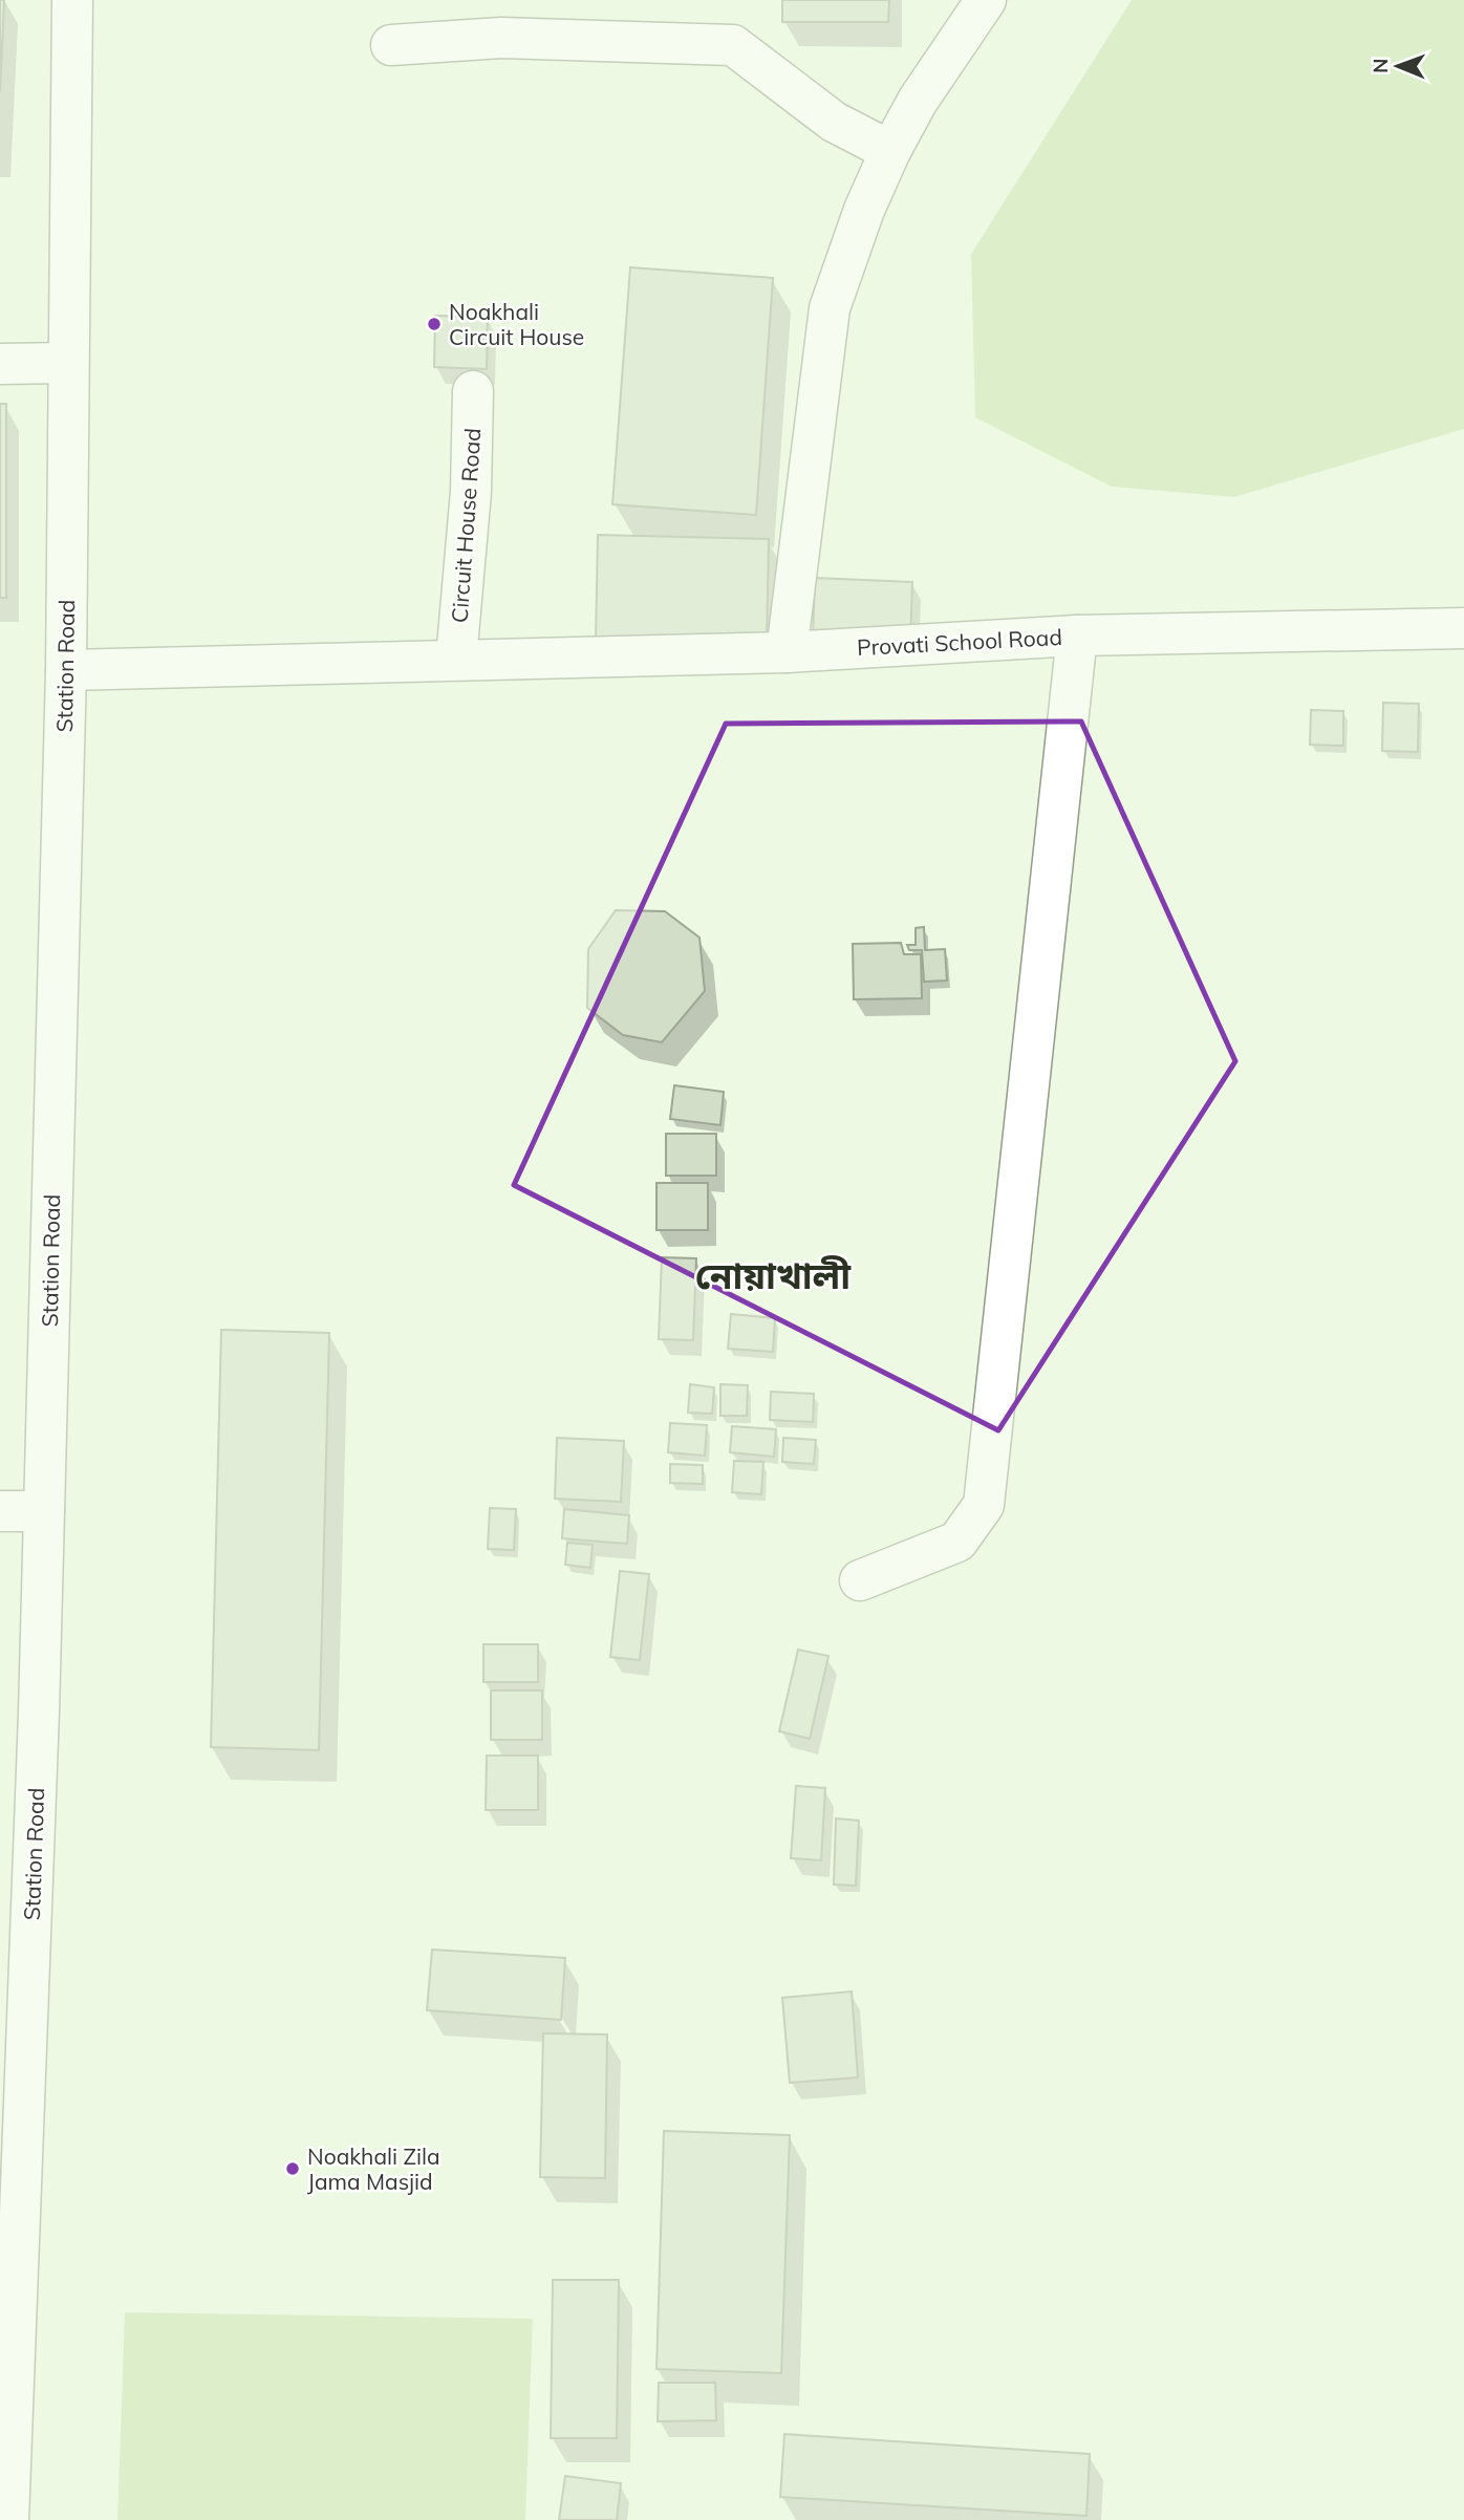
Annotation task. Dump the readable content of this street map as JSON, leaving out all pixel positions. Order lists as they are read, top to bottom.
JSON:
{
  "streets": {
    "street": ["Circuit House Road", "Provati School Road", "Station Road"]
  },
  "crossings": [
    ["Circuit House Road", "Provati School Road"],
    ["Provati School Road", "Station Road"]
  ],
  "districts": ["নোয়াখালী"],
  "places": ["Noakhali Circuit House", "Noakhali Zila Jama Masjid"],
  "north": "left"
}
